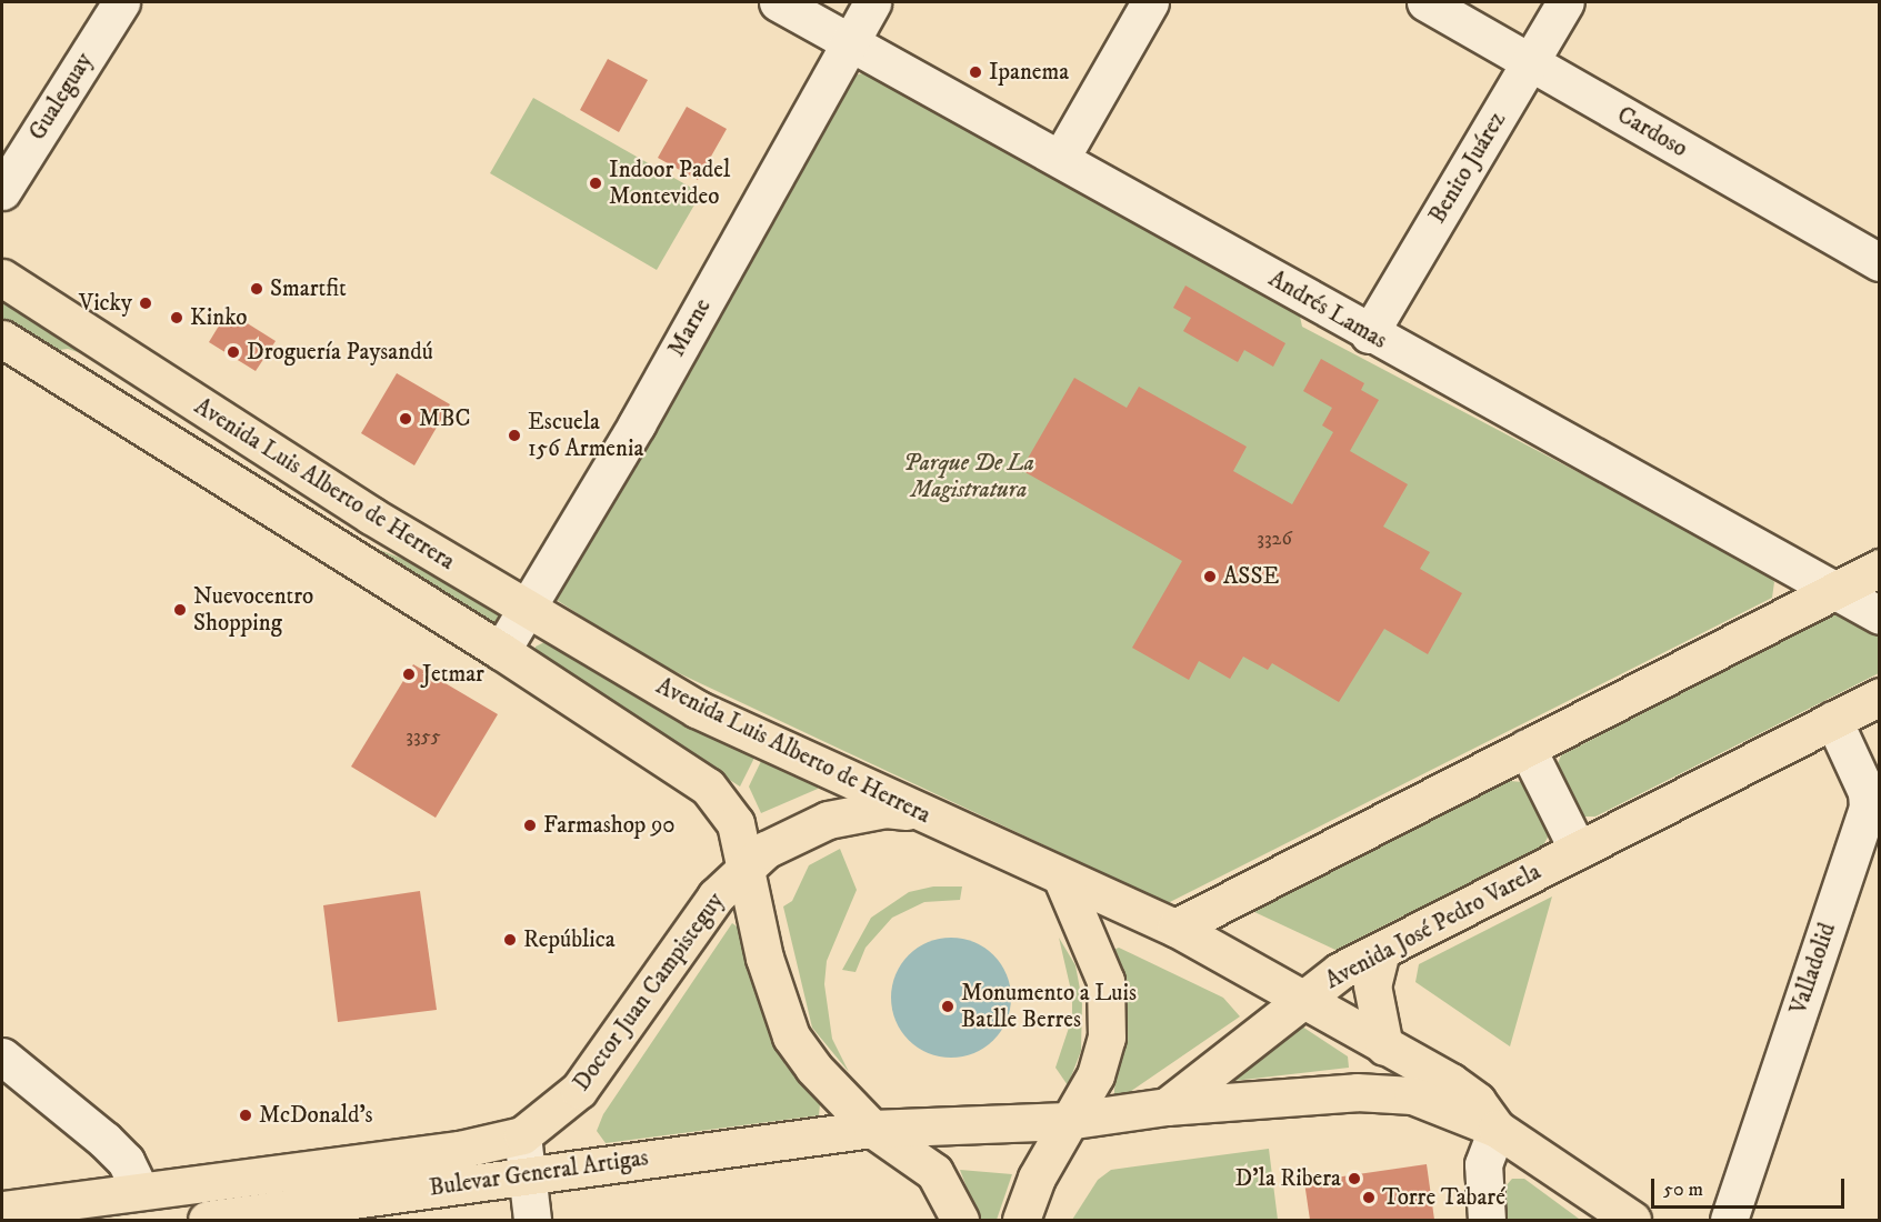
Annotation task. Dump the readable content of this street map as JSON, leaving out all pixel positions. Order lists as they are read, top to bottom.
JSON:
{
  "streets": {
    "main road": [
      "Avenida Luis Alberto de Herrera",
      "Avenida José Pedro Varela",
      "Doctor Juan Campisteguy",
      "Bulevar General Artigas"
    ],
    "street": [
      "Gualeguay",
      "Cardoso",
      "Benito Juárez",
      "Andrés Lamas",
      "Marne",
      "Valladolid"
    ]
  },
  "crossings": [
    ["Cardoso", "Benito Juárez"],
    ["Benito Juárez", "Andrés Lamas"],
    ["Andrés Lamas", "Marne"],
    ["Marne", "Avenida Luis Alberto de Herrera"],
    ["Avenida Luis Alberto de Herrera", "Avenida José Pedro Varela"],
    ["Avenida Luis Alberto de Herrera", "Doctor Juan Campisteguy"],
    ["Avenida Luis Alberto de Herrera", "Bulevar General Artigas"],
    ["Avenida José Pedro Varela", "Valladolid"],
    ["Doctor Juan Campisteguy", "Bulevar General Artigas"]
  ],
  "parks": ["Parque De La Magistratura"],
  "places": [
    "Ipanema",
    "Indoor Padel Montevideo",
    "Smartfit",
    "Vicky",
    "Kinko",
    "Droguería Paysandú",
    "MBC",
    "Escuela 156 Armenia",
    "ASSE",
    "Nuevocentro Shopping",
    "Jetmar",
    "Farmashop 90",
    "República",
    "Monumento a Luis Batlle Berres",
    "McDonald's",
    "D'la Ribera",
    "Torre Tabaré"
  ],
  "house_numbers": ["3326", "3355"],
  "scale_bar": "50 m"
}
